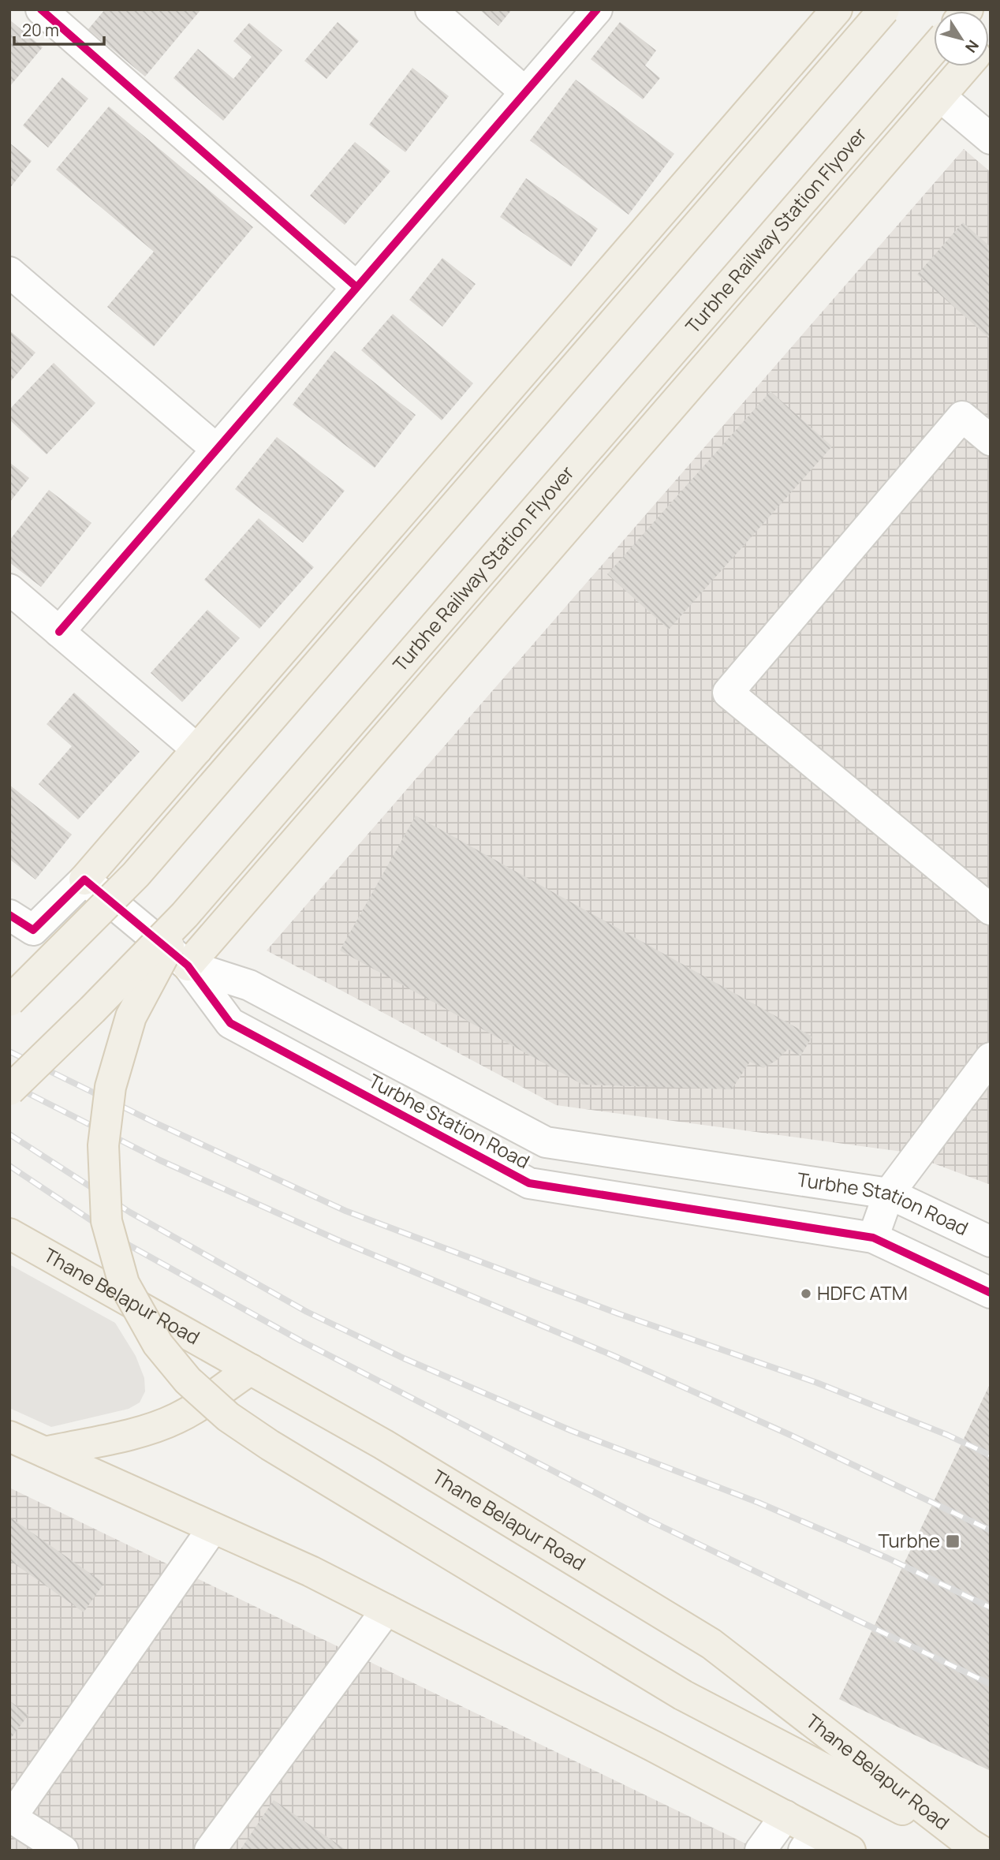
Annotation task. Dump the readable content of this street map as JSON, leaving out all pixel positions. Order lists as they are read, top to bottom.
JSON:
{
  "streets": {
    "main road": ["Turbhe Railway Station Flyover", "Thane Belapur Road"],
    "street": ["Turbhe Station Road"]
  },
  "places": {
    "other": ["HDFC ATM"],
    "transit": ["Turbhe"]
  },
  "scale_bar": "20 m",
  "north": "bottom right"
}
